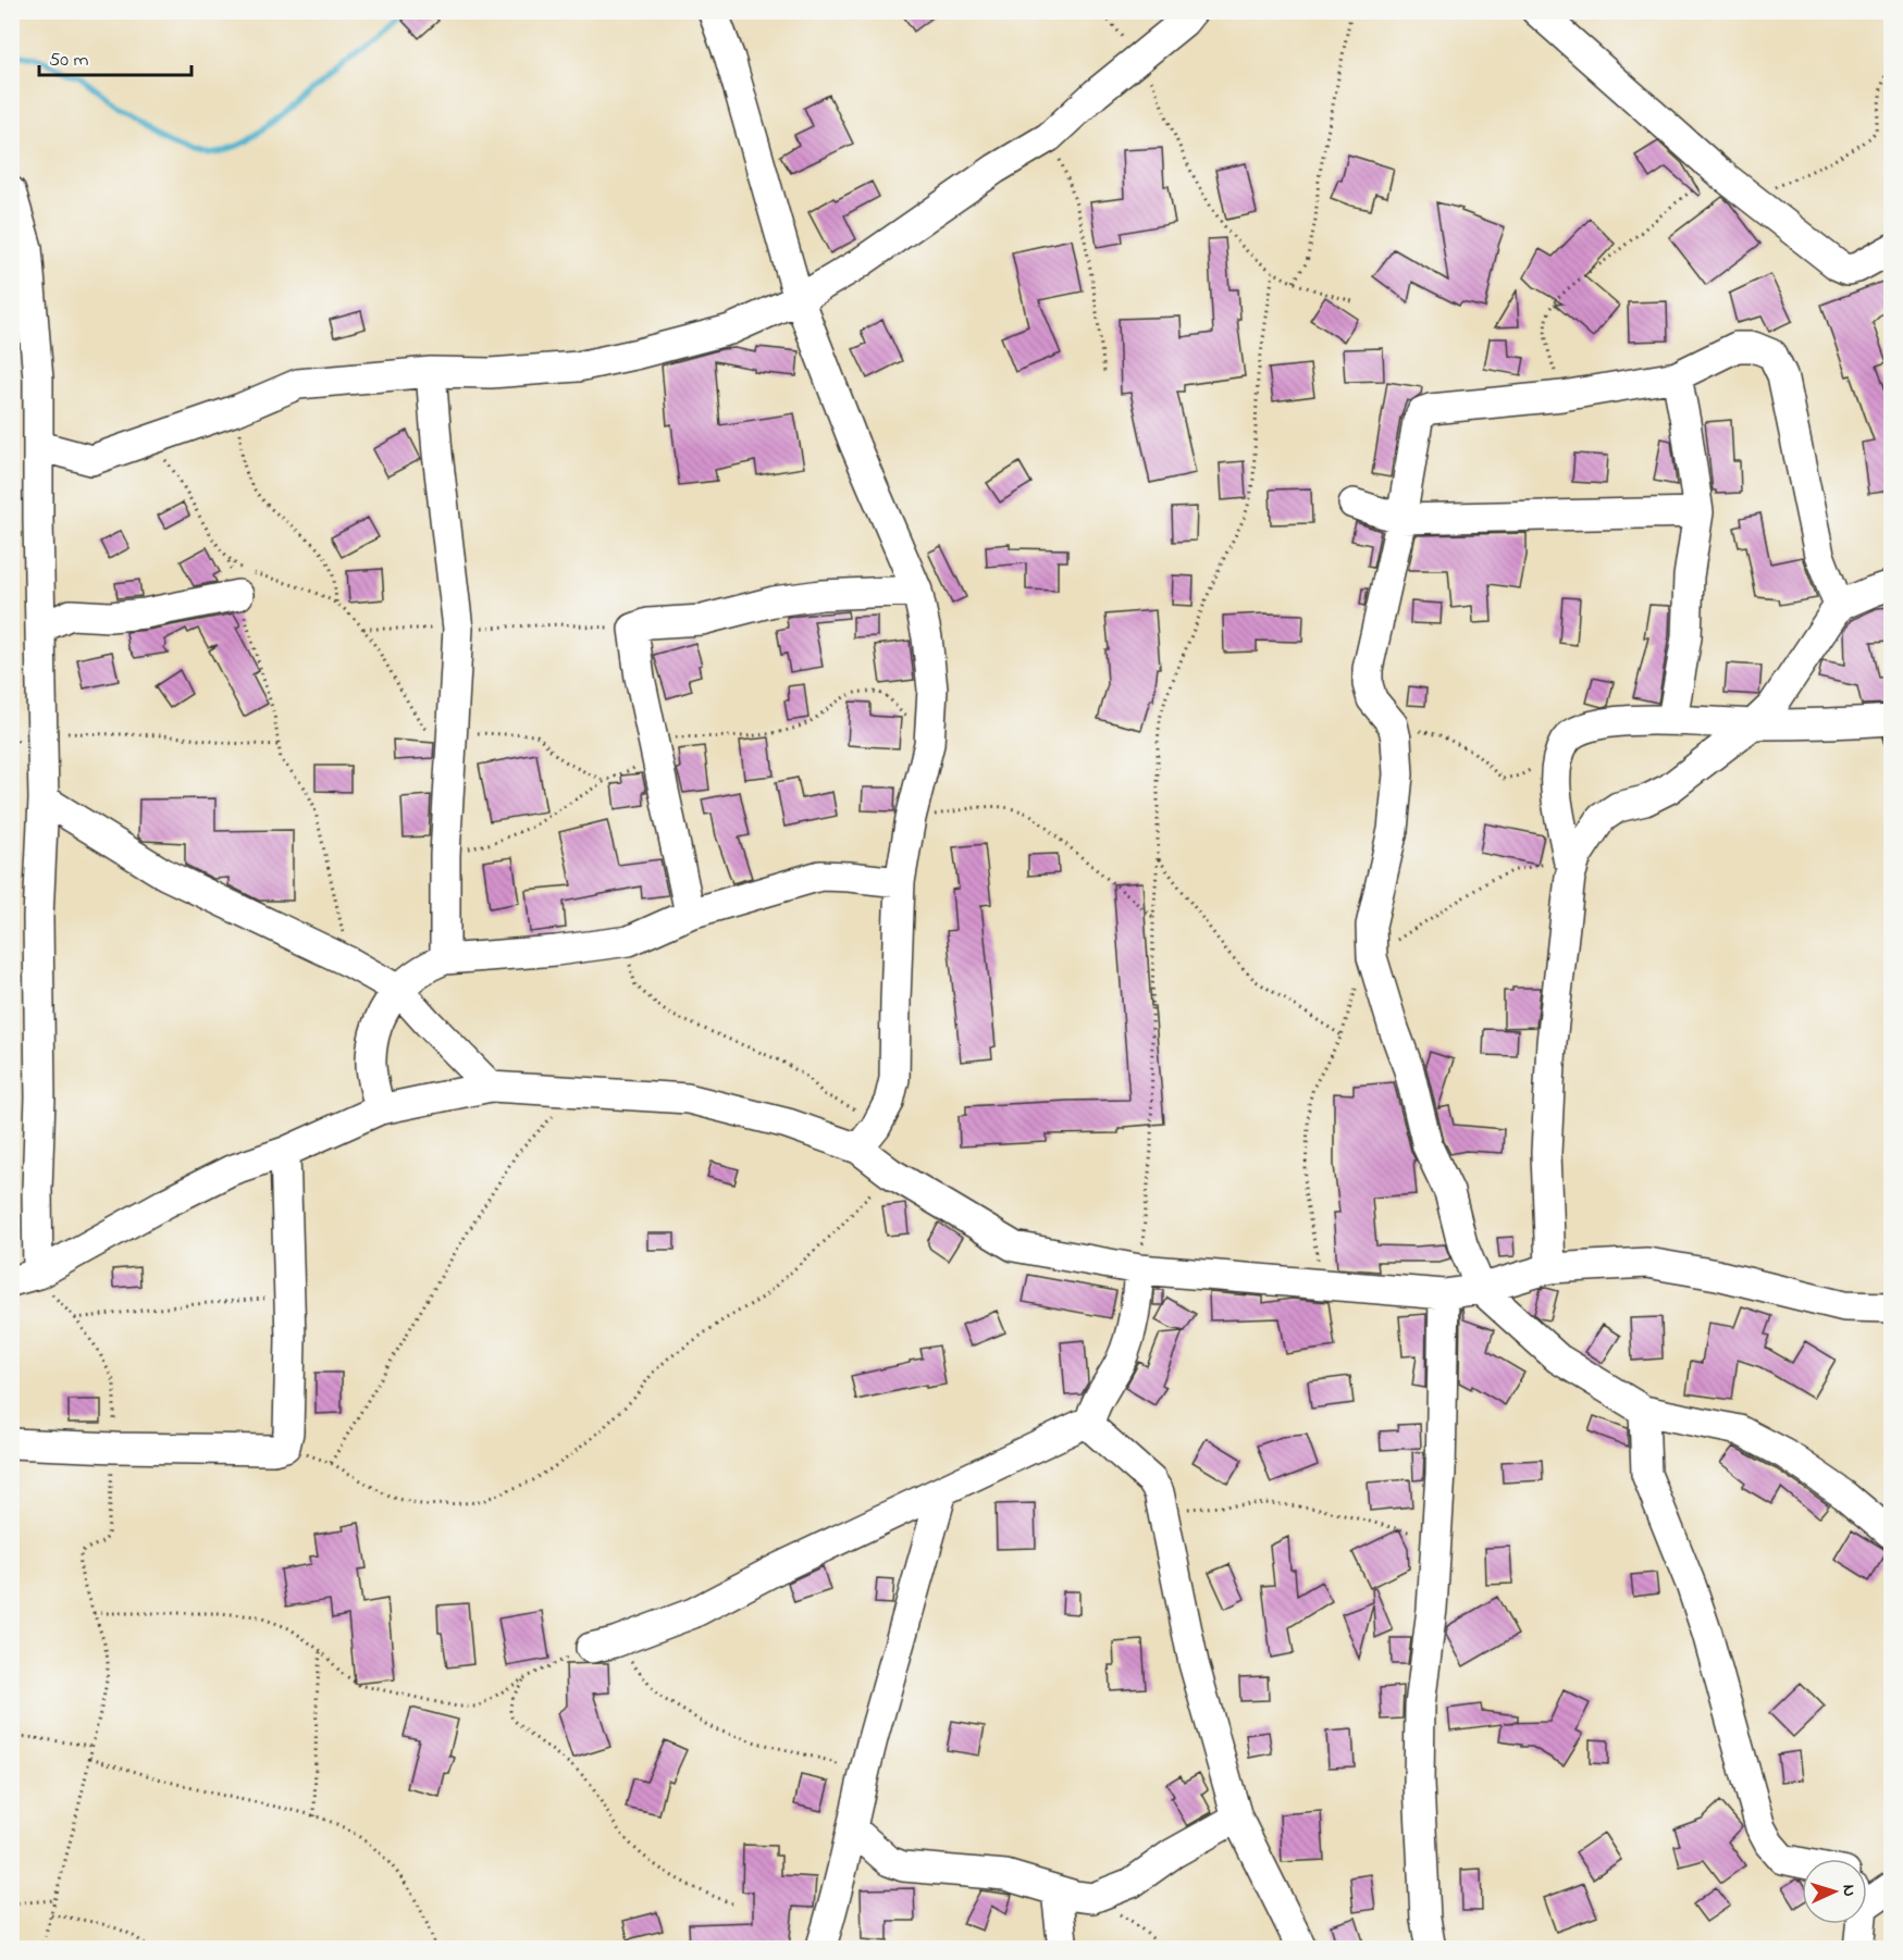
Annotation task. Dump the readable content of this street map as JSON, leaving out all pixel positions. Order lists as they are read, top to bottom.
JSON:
{
  "scale_bar": "50 m",
  "north": "right"
}
